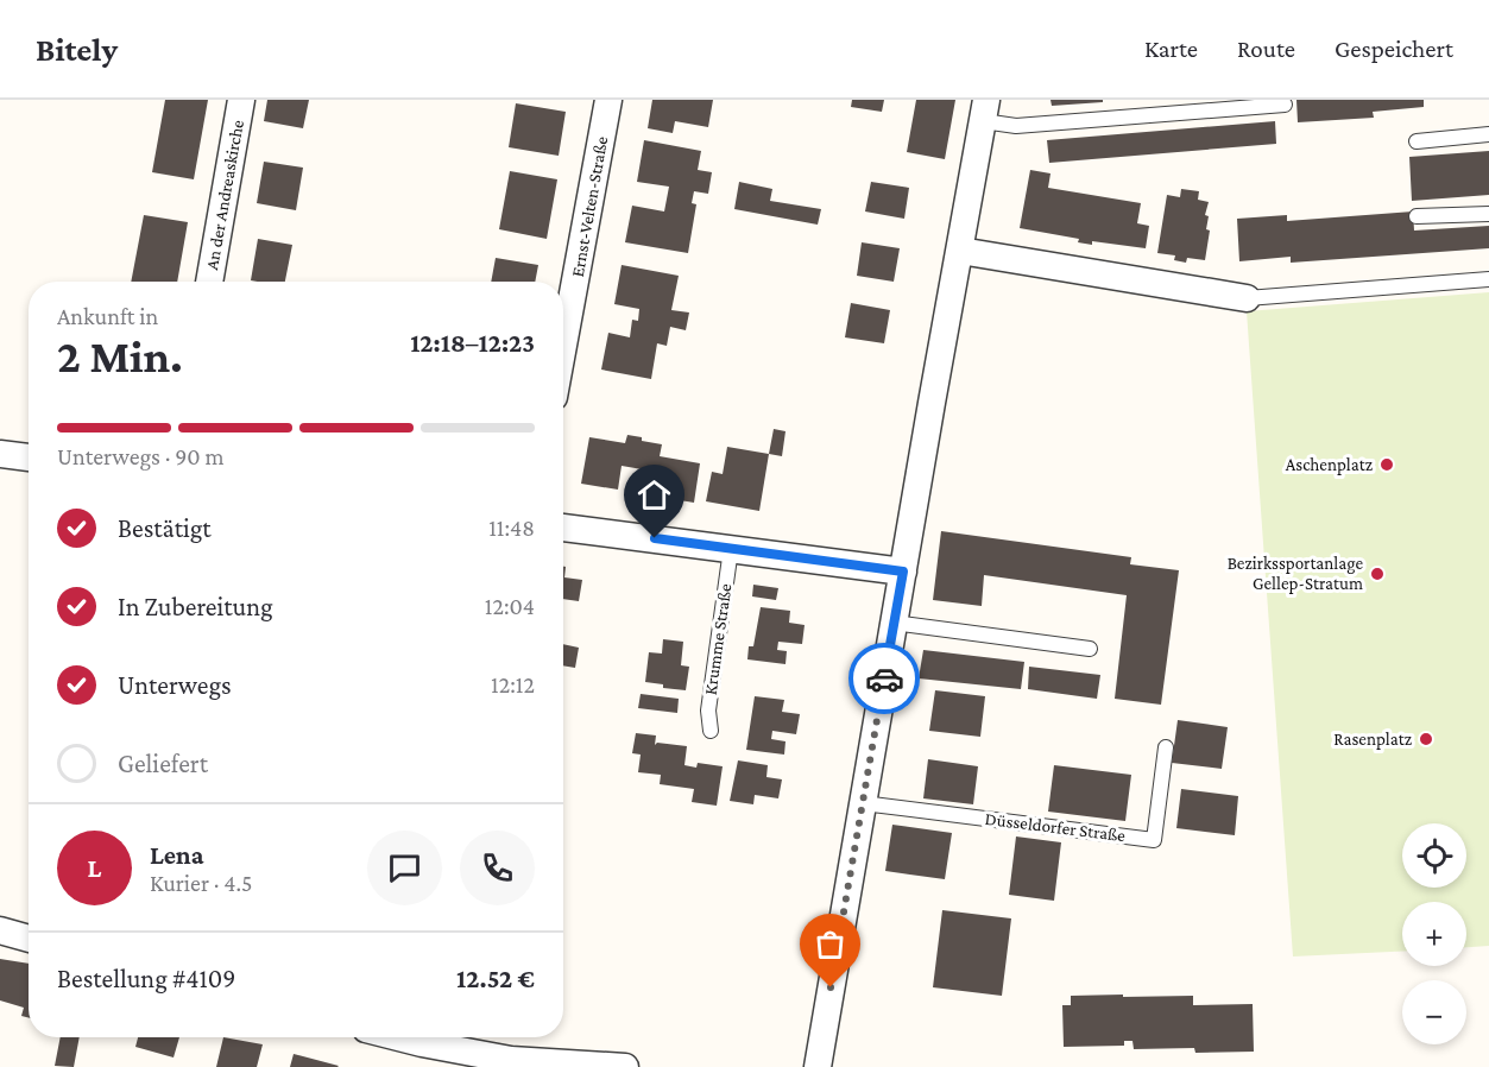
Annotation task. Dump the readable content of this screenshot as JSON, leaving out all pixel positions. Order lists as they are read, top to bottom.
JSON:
{
  "streets": {
    "street": ["An der Andreaskirche", "Ernst-Velten-Straße"],
    "lane": ["Krumme Straße", "Düsseldorfer Straße"]
  },
  "places": ["Aschenplatz", "Bezirkssportanlage Gellep-Stratum", "Rasenplatz"],
  "page": {
    "header": "Bitely",
    "nav": ["Karte", "Route", "Gespeichert"],
    "heading": ["2 Min.", "Ankunft in", "12:18–12:23"],
    "panel": [
      "Lena",
      "Kurier · 4.5",
      "Bestellung #4109",
      "12.52 €"
    ],
    "bar": "Unterwegs · 90 m",
    "list": [
      ["Bestätigt", "11:48"],
      ["In Zubereitung", "12:04"],
      ["Unterwegs", "12:12"],
      "Geliefert"
    ],
    "map_buttons": ["+", "−"],
    "round": "L"
  }
}
